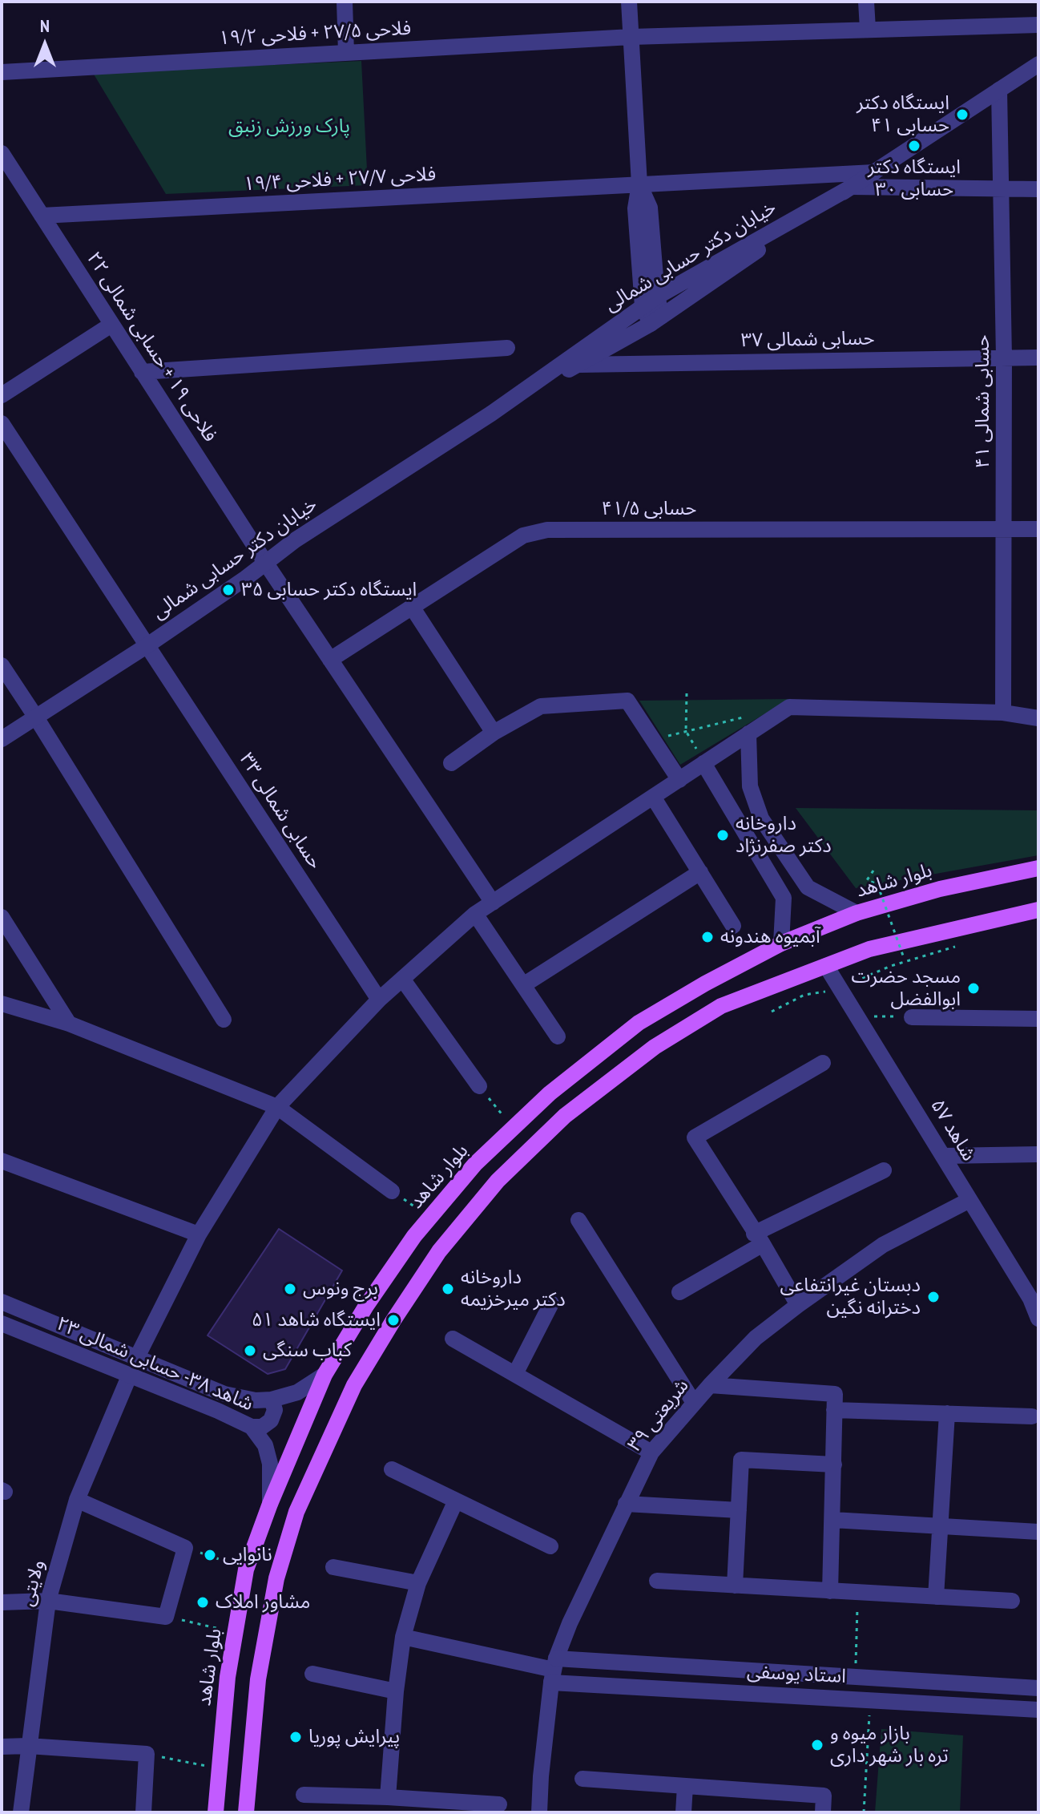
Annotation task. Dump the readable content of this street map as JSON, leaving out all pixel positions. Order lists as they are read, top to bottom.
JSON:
{
  "streets": {
    "main road": ["بلوار شاهد"],
    "street": [
      "فلاحی ۲۷/۵ + فلاحی ۱۹/۲",
      "فلاحی ۲۷/۷ + فلاحی ۱۹/۴",
      "خیابان دکتر حسابی شمالی",
      "حسابی شمالی ۳۷",
      "فلاحی ۱۹ + حسابی شمالی ۲۲",
      "حسابی شمالی ۴۱",
      "حسابی ۴۱/۵",
      "حسابی شمالی ۳۳",
      "شاهد ۵۷",
      "شاهد ۳۸- حسابی شمالی ۲۳",
      "شریعتی ۳۹",
      "ولایتی",
      "استاد یوسفی"
    ]
  },
  "crossings": [
    ["فلاحی ۲۷/۷ + فلاحی ۱۹/۴", "خیابان دکتر حسابی شمالی"],
    ["فلاحی ۲۷/۷ + فلاحی ۱۹/۴", "فلاحی ۱۹ + حسابی شمالی ۲۲"],
    ["خیابان دکتر حسابی شمالی", "حسابی شمالی ۳۷"],
    ["خیابان دکتر حسابی شمالی", "فلاحی ۱۹ + حسابی شمالی ۲۲"],
    ["خیابان دکتر حسابی شمالی", "حسابی شمالی ۴۱"],
    ["خیابان دکتر حسابی شمالی", "حسابی شمالی ۳۳"],
    ["حسابی شمالی ۳۷", "حسابی شمالی ۴۱"],
    ["فلاحی ۱۹ + حسابی شمالی ۲۲", "حسابی ۴۱/۵"],
    ["حسابی شمالی ۴۱", "حسابی ۴۱/۵"],
    ["بلوار شاهد", "شاهد ۳۸- حسابی شمالی ۲۳"],
    ["شاهد ۵۷", "شریعتی ۳۹"],
    ["شاهد ۳۸- حسابی شمالی ۲۳", "ولایتی"],
    ["شریعتی ۳۹", "استاد یوسفی"]
  ],
  "parks": ["پارک ورزش زنبق"],
  "places": [
    "ایستگاه دکتر حسابی ۴۱",
    "ایستگاه دکتر حسابی ۳۰",
    "ایستگاه دکتر حسابی ۳۵",
    "داروخانه دکتر صفرنژاد",
    "آبمیوه هندونه",
    "مسجد حضرت ابوالفضل",
    "برج ونوس",
    "داروخانه دکتر میرخزیمه",
    "دبستان غیرانتفاعی دخترانه نگین",
    "ایستگاه شاهد ۵۱",
    "کباب سنگی",
    "نانوایی",
    "مشاور املاک",
    "پیرایش پوریا",
    "بازار میوه و تره بار شهر داری"
  ],
  "north": "top"
}
